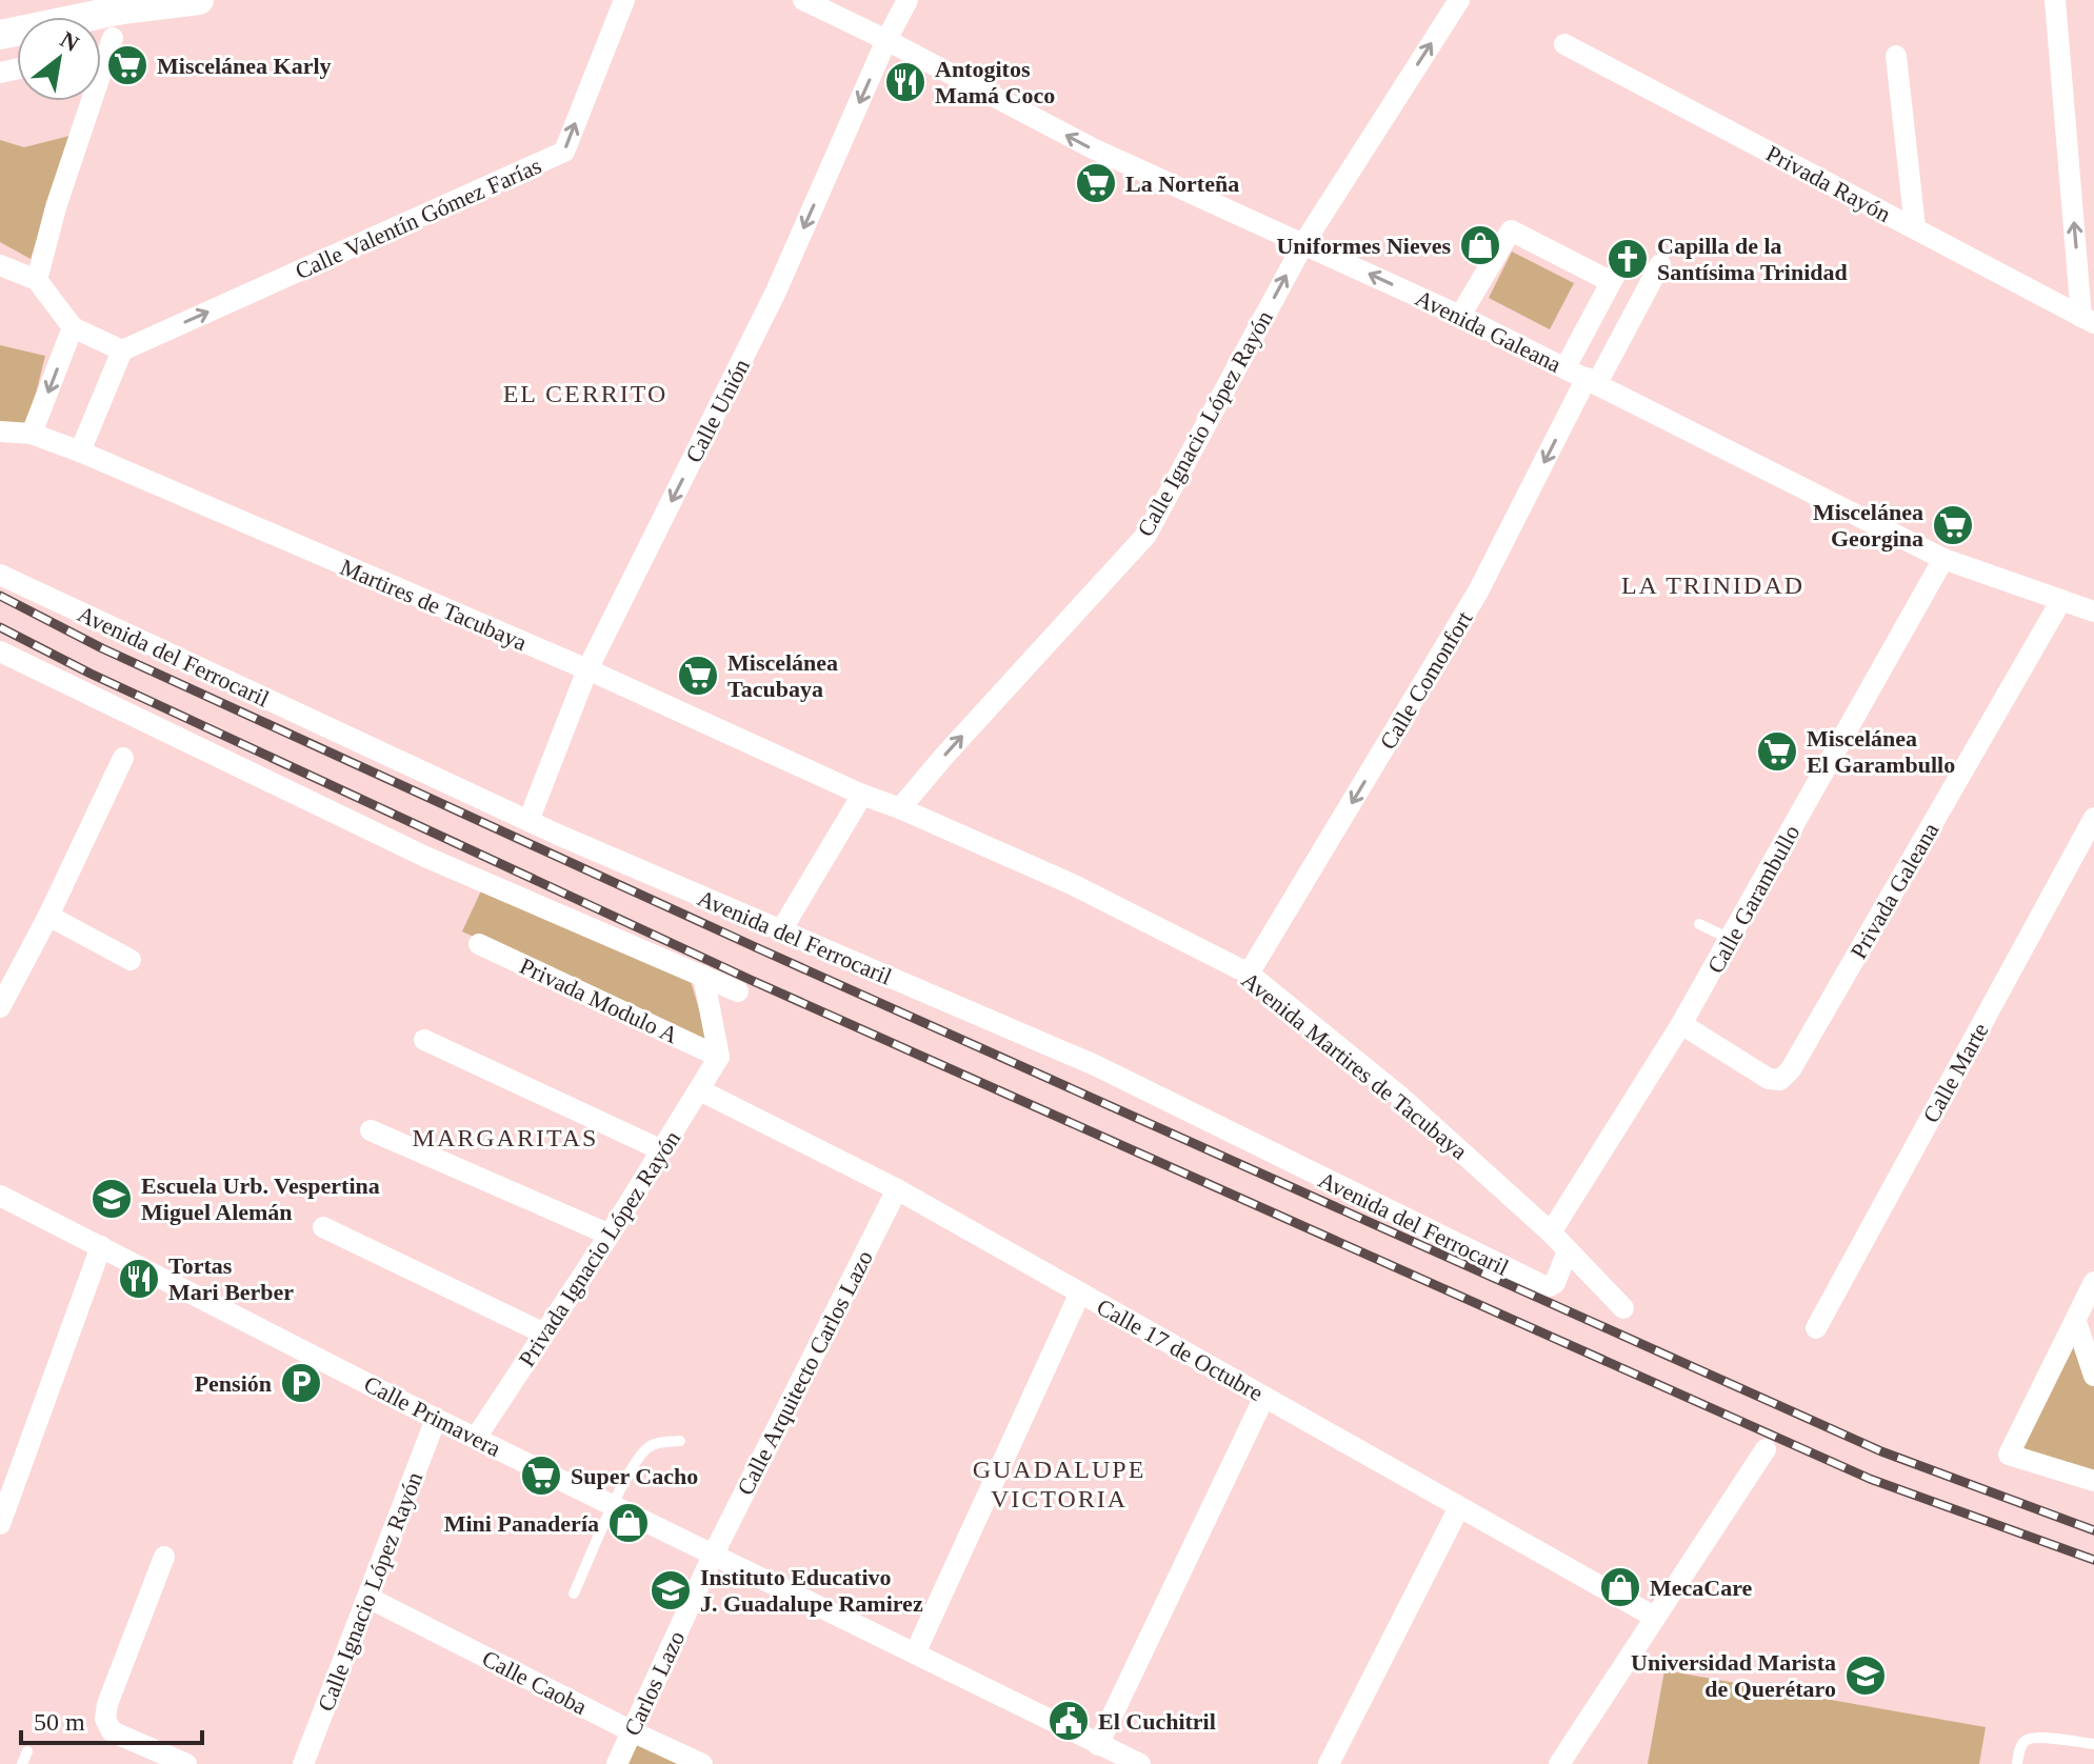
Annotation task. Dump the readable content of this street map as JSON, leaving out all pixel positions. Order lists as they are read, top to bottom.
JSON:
{
  "streets": {
    "street": [
      "Privada Rayón",
      "Calle Valentín Gómez Farías",
      "Avenida Galeana",
      "Calle Unión",
      "Calle Ignacio López Rayón",
      "Martires de Tacubaya",
      "Avenida del Ferrocaril",
      "Calle Comonfort",
      "Privada Galeana",
      "Calle Garambullo",
      "Privada Modulo A",
      "Avenida Martires de Tacubaya",
      "Calle Marte",
      "Privada Ignacio López Rayón",
      "Calle 17 de Octubre",
      "Calle Arquitecto Carlos Lazo",
      "Calle Primavera",
      "Calle Caoba",
      "Carlos Lazo"
    ]
  },
  "crossings": [
    ["Avenida Galeana", "Calle Unión"],
    ["Avenida Galeana", "Calle Ignacio López Rayón"],
    ["Avenida Galeana", "Calle Comonfort"],
    ["Avenida Galeana", "Privada Galeana"],
    ["Avenida Galeana", "Calle Garambullo"],
    ["Calle Unión", "Martires de Tacubaya"],
    ["Calle Unión", "Avenida del Ferrocaril"],
    ["Calle Ignacio López Rayón", "Avenida Martires de Tacubaya"],
    ["Calle Ignacio López Rayón", "Calle Primavera"],
    ["Calle Ignacio López Rayón", "Calle Caoba"],
    ["Martires de Tacubaya", "Avenida Martires de Tacubaya"],
    ["Avenida del Ferrocaril", "Avenida Martires de Tacubaya"],
    ["Calle Comonfort", "Avenida Martires de Tacubaya"],
    ["Privada Galeana", "Calle Garambullo"],
    ["Calle Garambullo", "Avenida Martires de Tacubaya"],
    ["Privada Modulo A", "Privada Ignacio López Rayón"],
    ["Privada Ignacio López Rayón", "Calle 17 de Octubre"],
    ["Privada Ignacio López Rayón", "Calle Primavera"],
    ["Calle 17 de Octubre", "Calle Arquitecto Carlos Lazo"],
    ["Calle Arquitecto Carlos Lazo", "Calle Primavera"],
    ["Calle Arquitecto Carlos Lazo", "Carlos Lazo"],
    ["Calle Primavera", "Carlos Lazo"],
    ["Calle Caoba", "Carlos Lazo"]
  ],
  "one_way": [
    "Calle Valentín Gómez Farías",
    "Avenida Galeana",
    "Calle Unión",
    "Calle Ignacio López Rayón",
    "Calle Comonfort"
  ],
  "districts": [
    "EL CERRITO",
    "LA TRINIDAD",
    "MARGARITAS",
    "GUADALUPE VICTORIA"
  ],
  "places": {
    "supermarket": [
      "Miscelánea Karly",
      "La Norteña",
      "Miscelánea Georgina",
      "Miscelánea Tacubaya",
      "Miscelánea El Garambullo",
      "Super Cacho"
    ],
    "restaurant": ["Antogitos Mamá Coco", "Tortas Mari Berber"],
    "shop": ["Uniformes Nieves", "Mini Panadería", "MecaCare"],
    "church": ["Capilla de la Santísima Trinidad"],
    "school or university": ["Escuela Urb. Vespertina Miguel Alemán", "Instituto Educativo J. Guadalupe Ramirez", "Universidad Marista de Querétaro"],
    "parking": ["Pensión"],
    "public building": ["El Cuchitril"]
  },
  "scale_bar": "50 m",
  "north": "top right"
}
